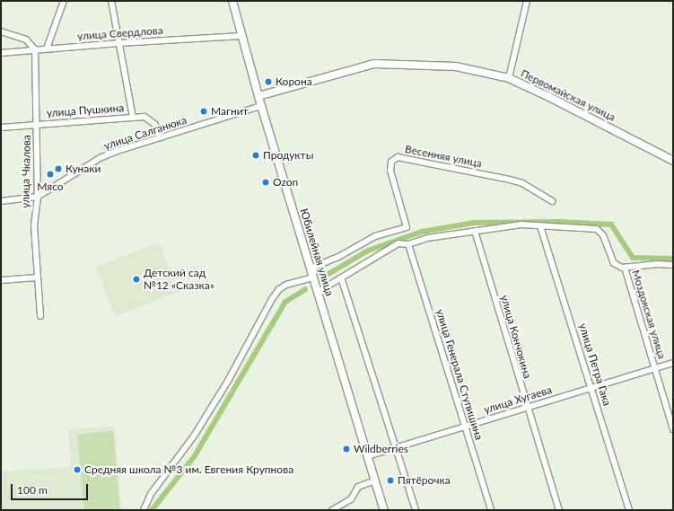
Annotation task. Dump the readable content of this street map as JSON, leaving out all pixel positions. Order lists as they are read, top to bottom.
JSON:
{
  "streets": {
    "main road": ["Первомайская улица", "Юбилейная улица"],
    "street": [
      "улица Свердлова",
      "улица Пушкина",
      "улица Салганюка",
      "Весенняя улица",
      "улица Чкалова",
      "Моздокская улица",
      "улица Кончокина",
      "улица Петра Гака",
      "улица Генерала Ступишина",
      "улица Хугаева"
    ]
  },
  "crossings": [
    ["улица Свердлова", "улица Чкалова"],
    ["улица Свердлова", "Юбилейная улица"],
    ["Первомайская улица", "Юбилейная улица"],
    ["улица Пушкина", "улица Салганюка"],
    ["улица Пушкина", "улица Чкалова"],
    ["улица Салганюка", "улица Чкалова"],
    ["улица Салганюка", "Юбилейная улица"],
    ["Весенняя улица", "Юбилейная улица"],
    ["Юбилейная улица", "улица Хугаева"],
    ["Моздокская улица", "улица Хугаева"],
    ["улица Кончокина", "улица Хугаева"],
    ["улица Петра Гака", "улица Хугаева"],
    ["улица Генерала Ступишина", "улица Хугаева"]
  ],
  "places": [
    "Корона",
    "Магнит",
    "Продукты",
    "Кунаки",
    "Мясо",
    "Ozon",
    "Детский сад №12 «Сказка»",
    "Wildberries",
    "Средняя школа №3 им. Евгения Крупнова",
    "Пятёрочка"
  ],
  "scale_bar": "100 m"
}
